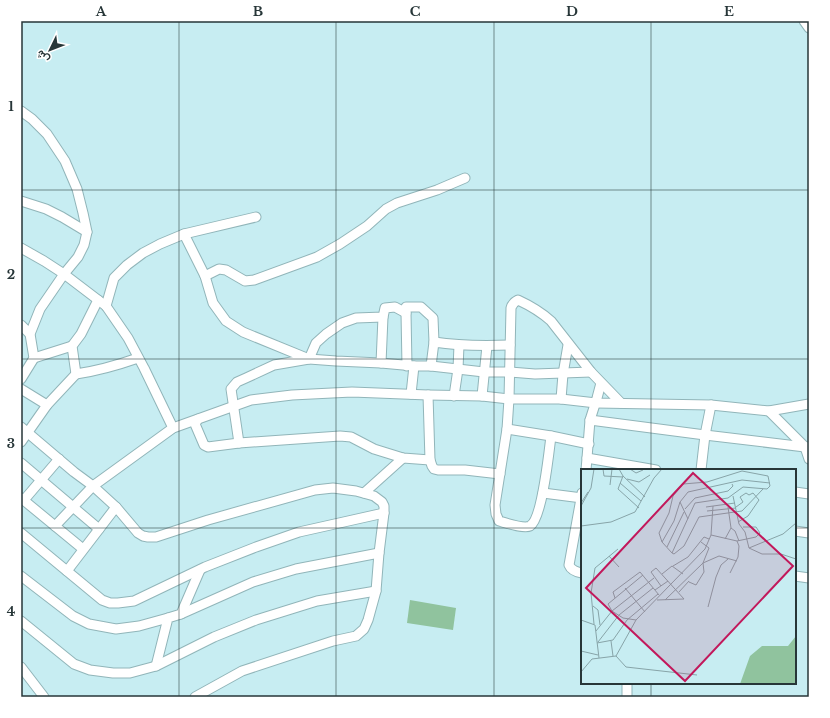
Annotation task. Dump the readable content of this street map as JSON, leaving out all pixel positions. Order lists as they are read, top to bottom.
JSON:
{
  "north": "bottom left",
  "grid": {
    "columns": [
      "A",
      "B",
      "C",
      "D",
      "E"
    ],
    "rows": [
      "1",
      "2",
      "3",
      "4"
    ]
  }
}
